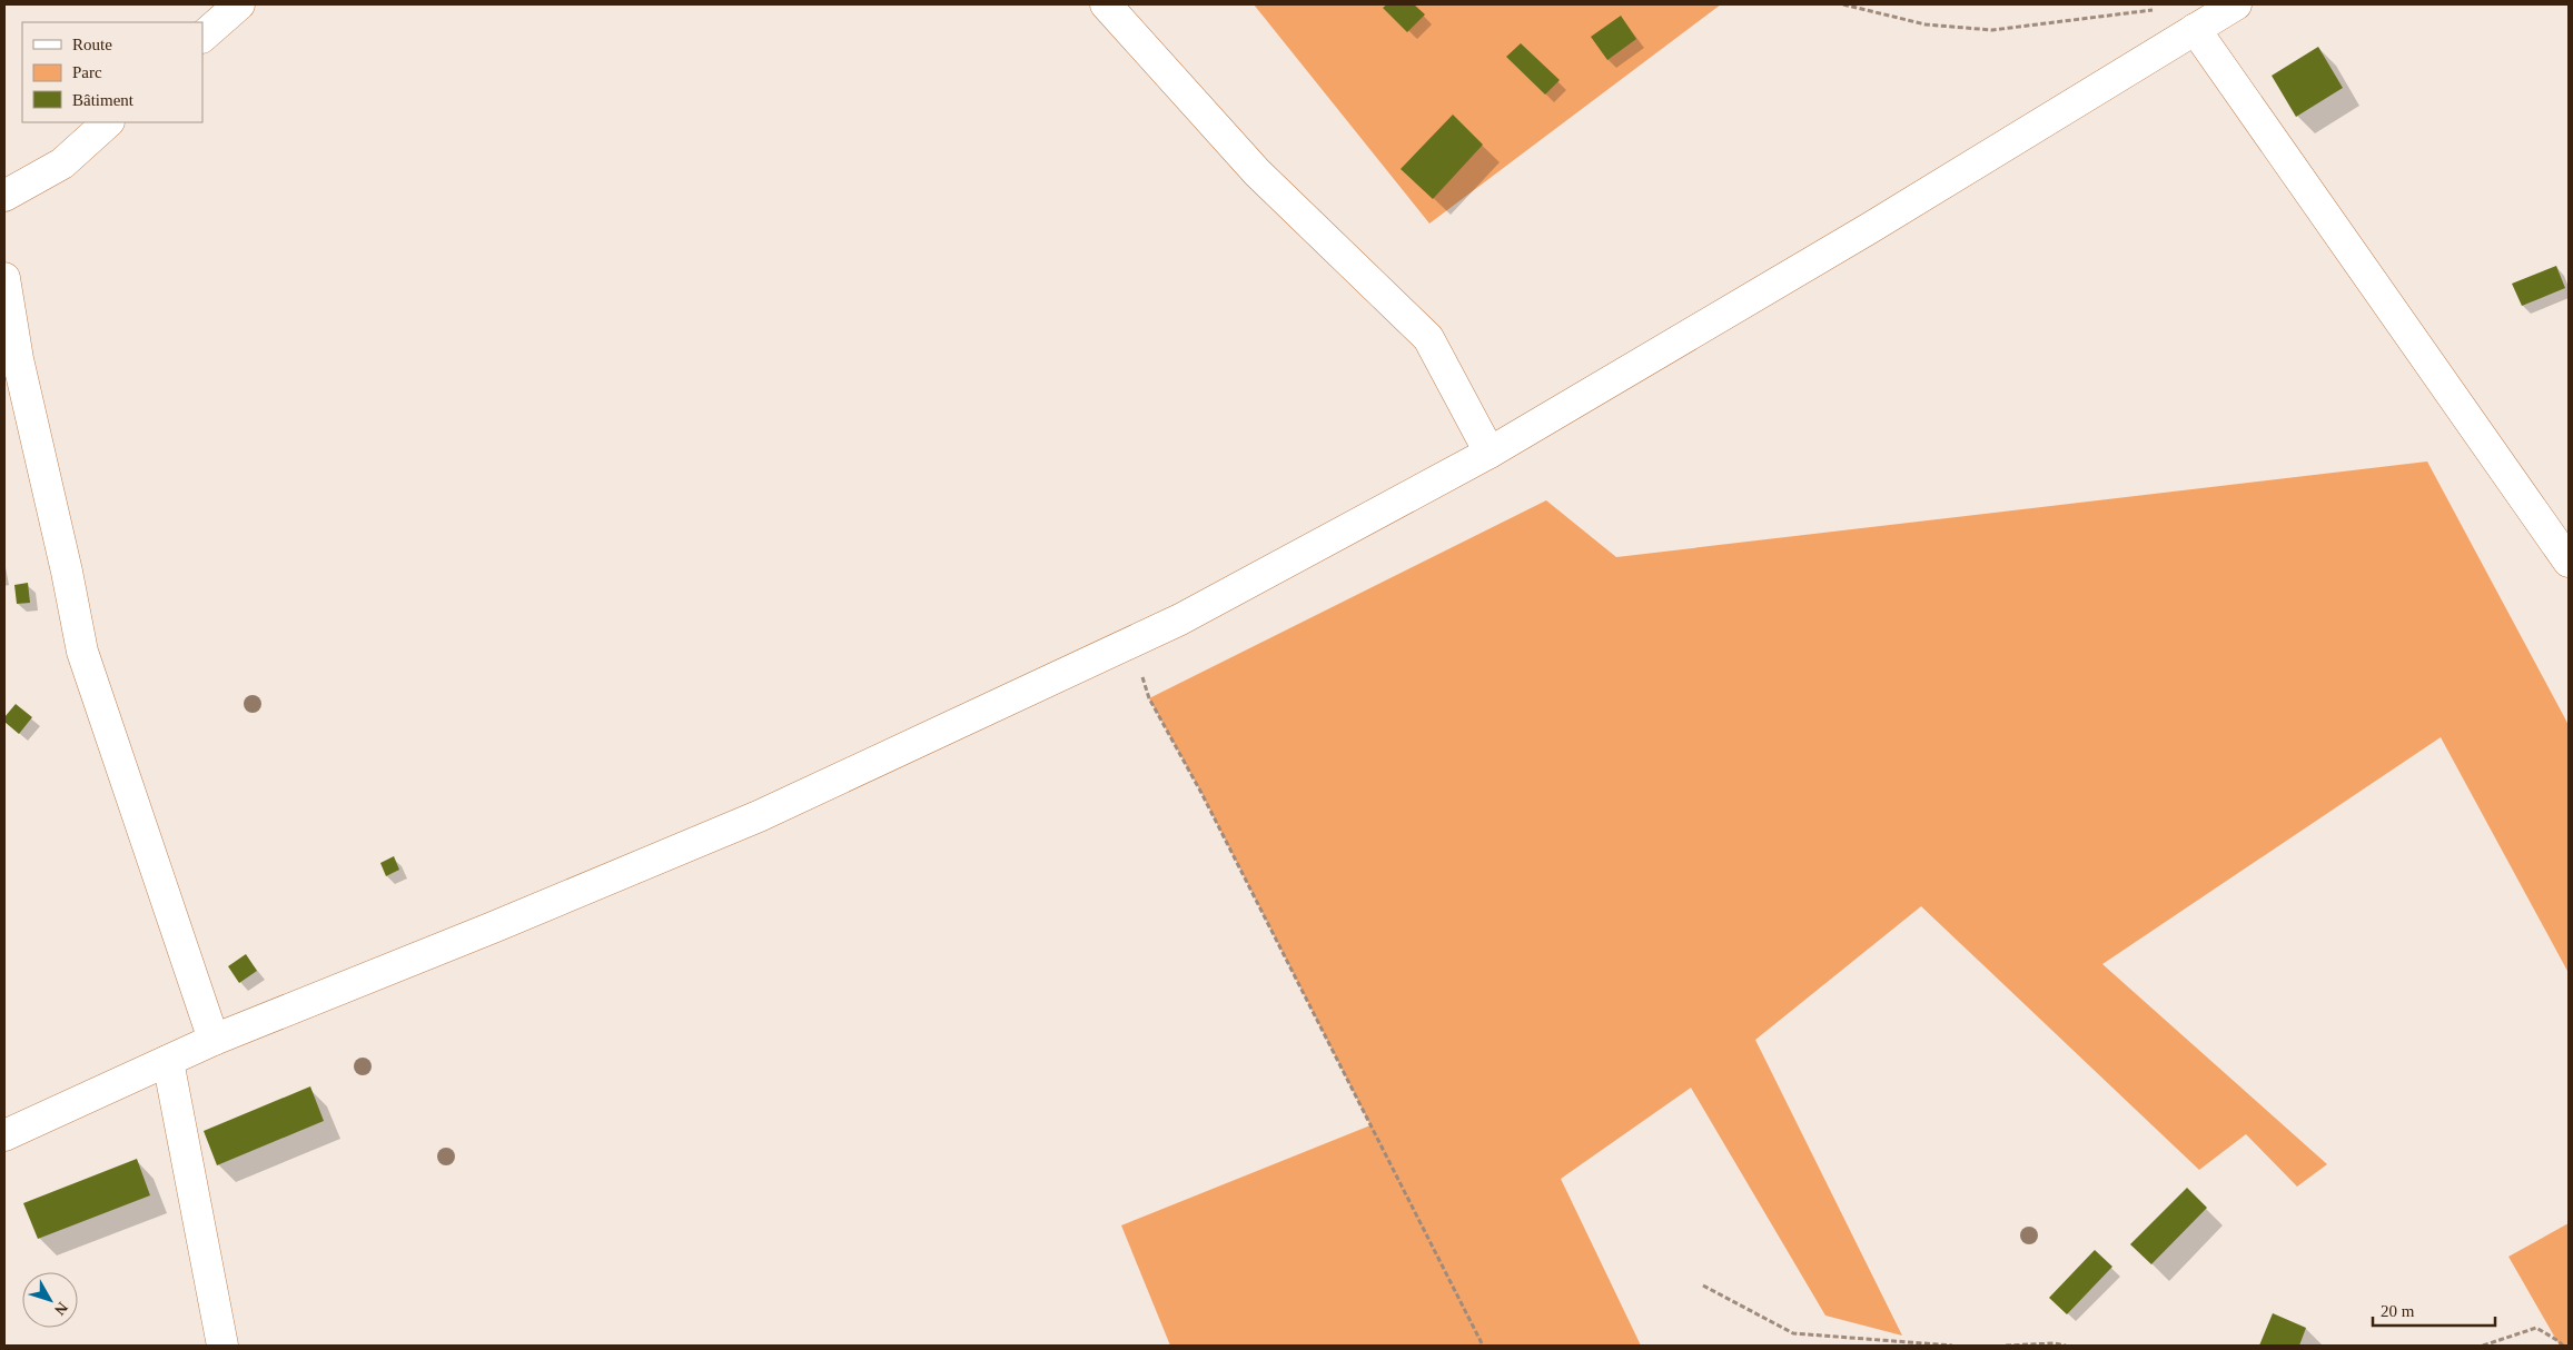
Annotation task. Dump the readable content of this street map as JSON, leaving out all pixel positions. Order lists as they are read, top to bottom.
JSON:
{
  "legend": ["Route", "Parc", "Bâtiment"],
  "scale_bar": "20 m",
  "north": "bottom right"
}
